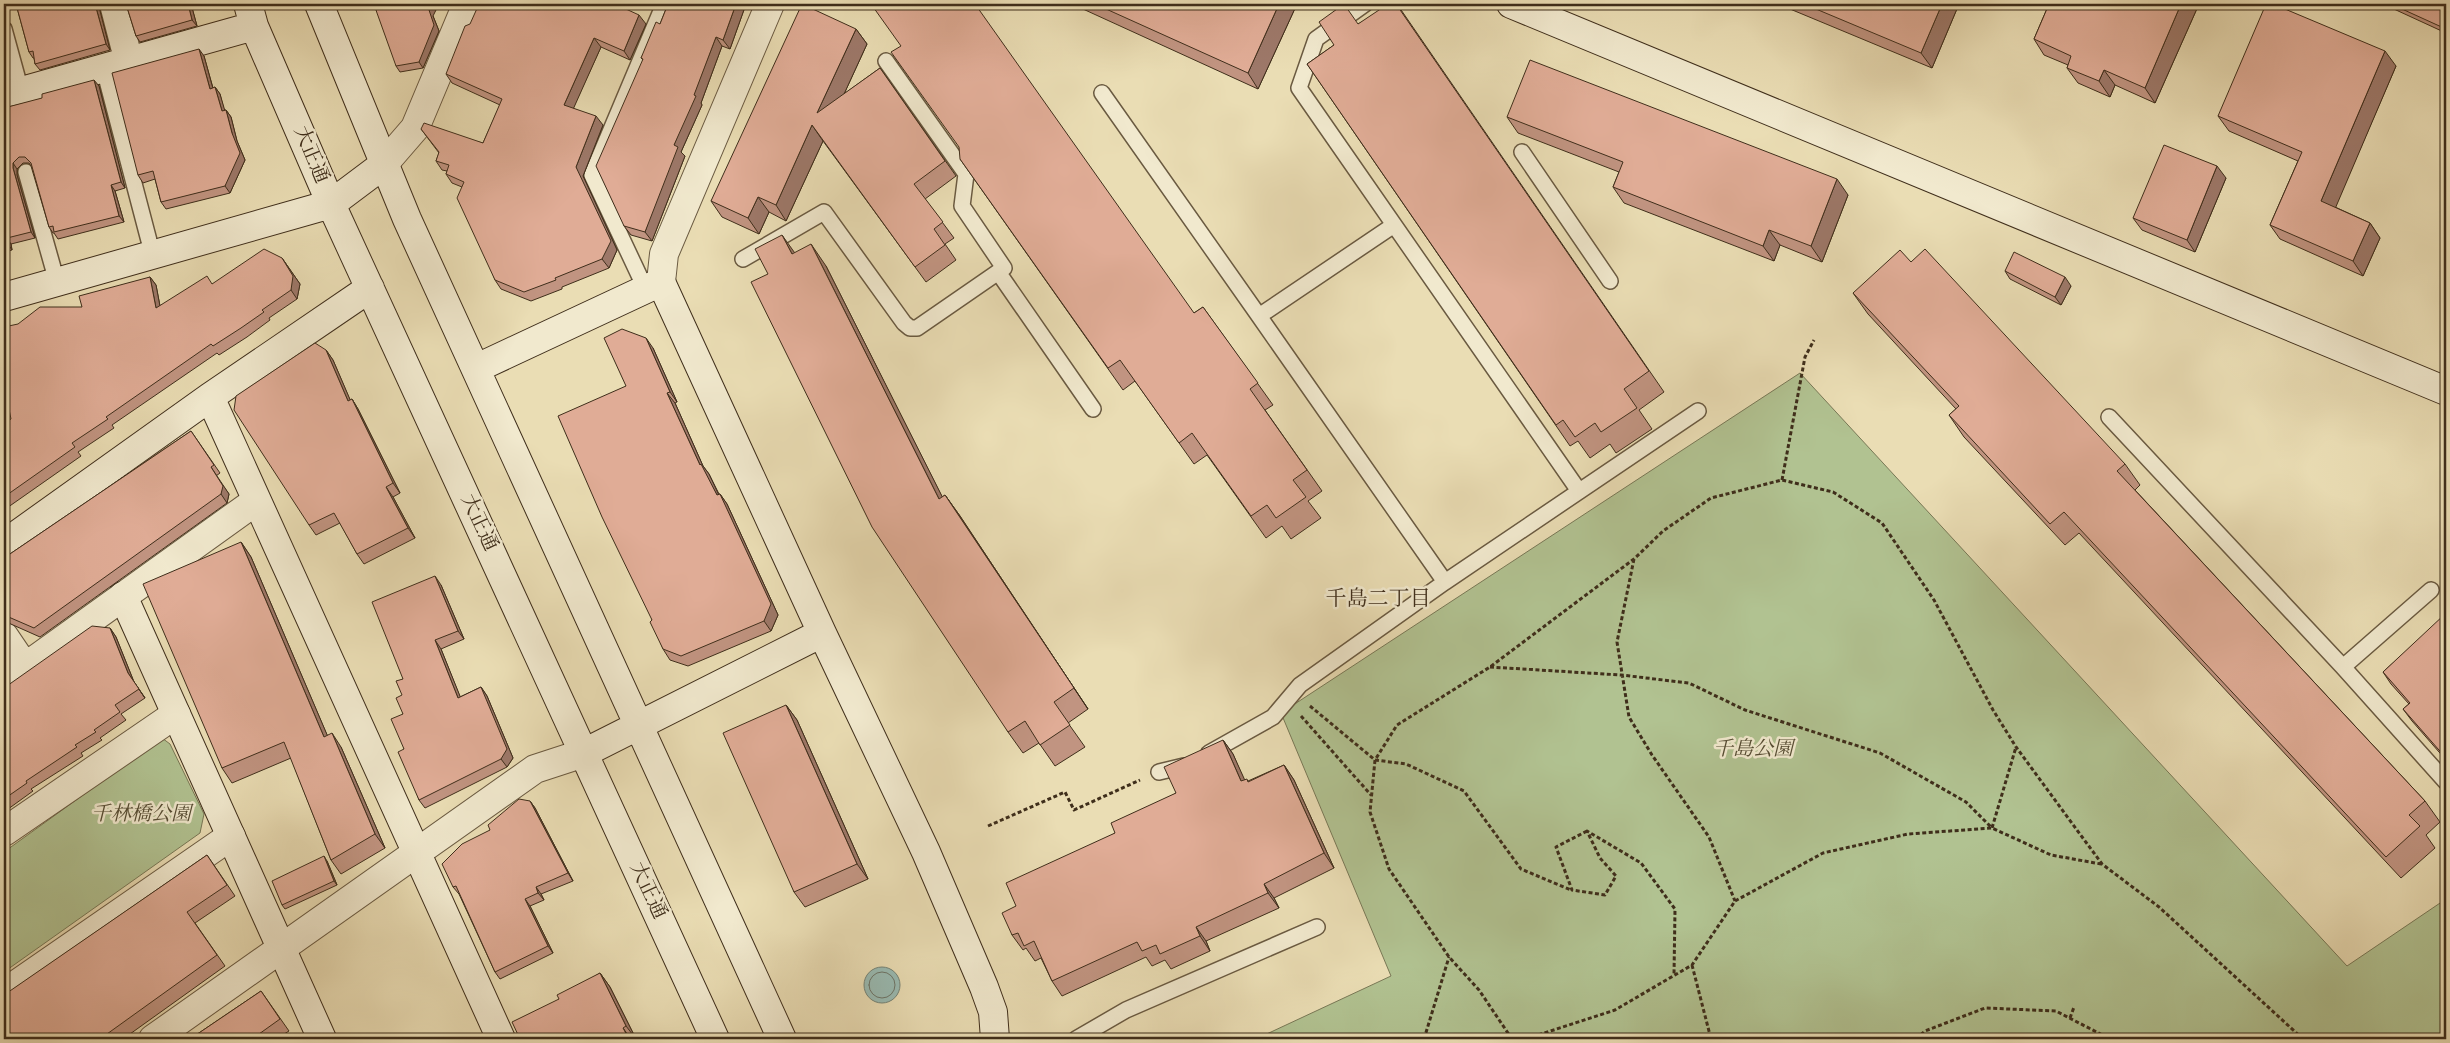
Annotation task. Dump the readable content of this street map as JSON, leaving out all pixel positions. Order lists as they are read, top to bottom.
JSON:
{
  "streets": {
    "street": ["大正通"]
  },
  "districts": ["千島二丁目"],
  "parks": ["千島公園", "千林橋公園"]
}
